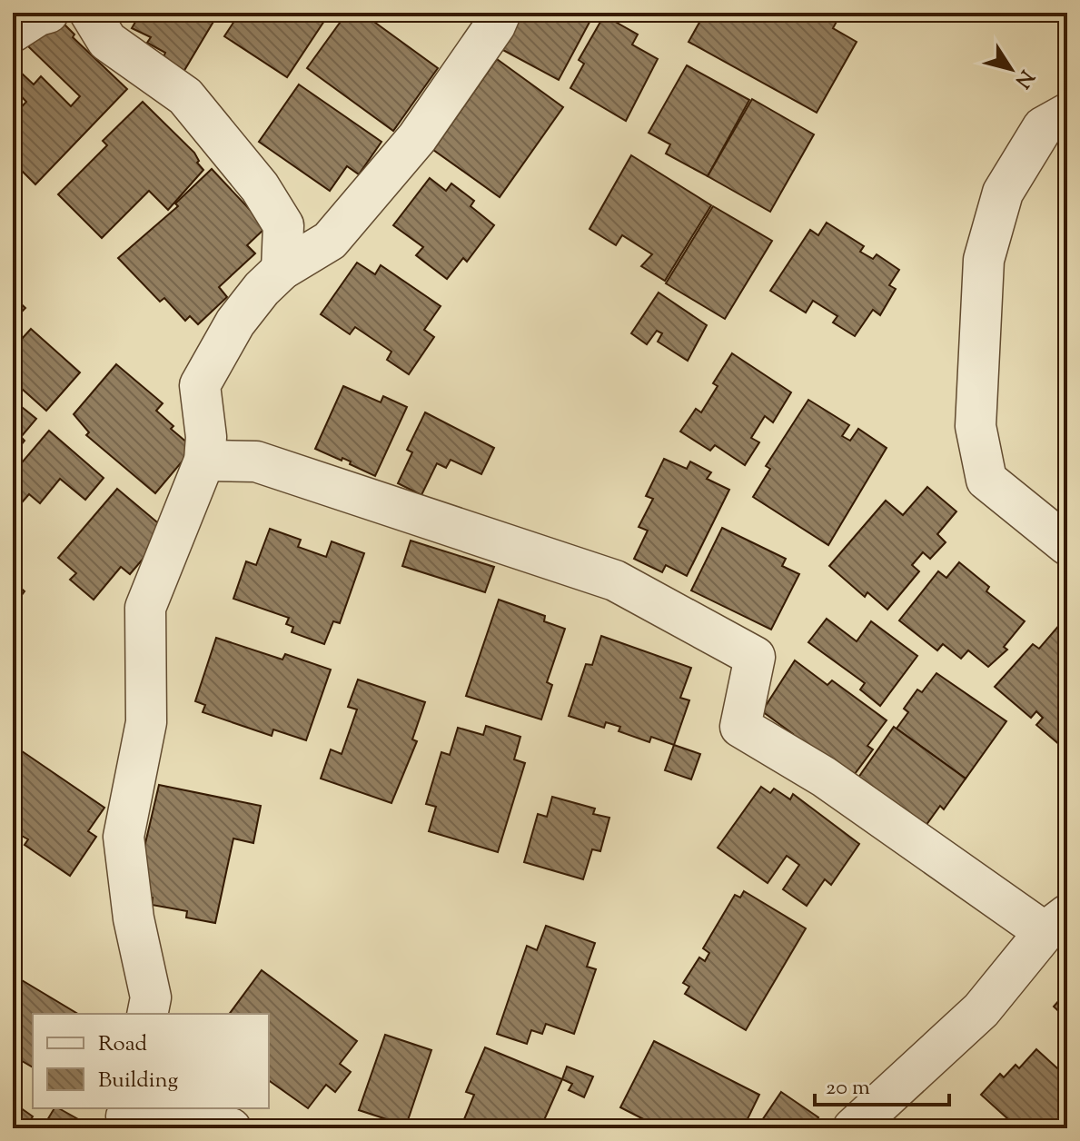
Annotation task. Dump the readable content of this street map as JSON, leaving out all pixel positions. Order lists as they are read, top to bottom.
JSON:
{
  "legend": ["Road", "Building"],
  "scale_bar": "20 m",
  "north": "bottom right"
}
